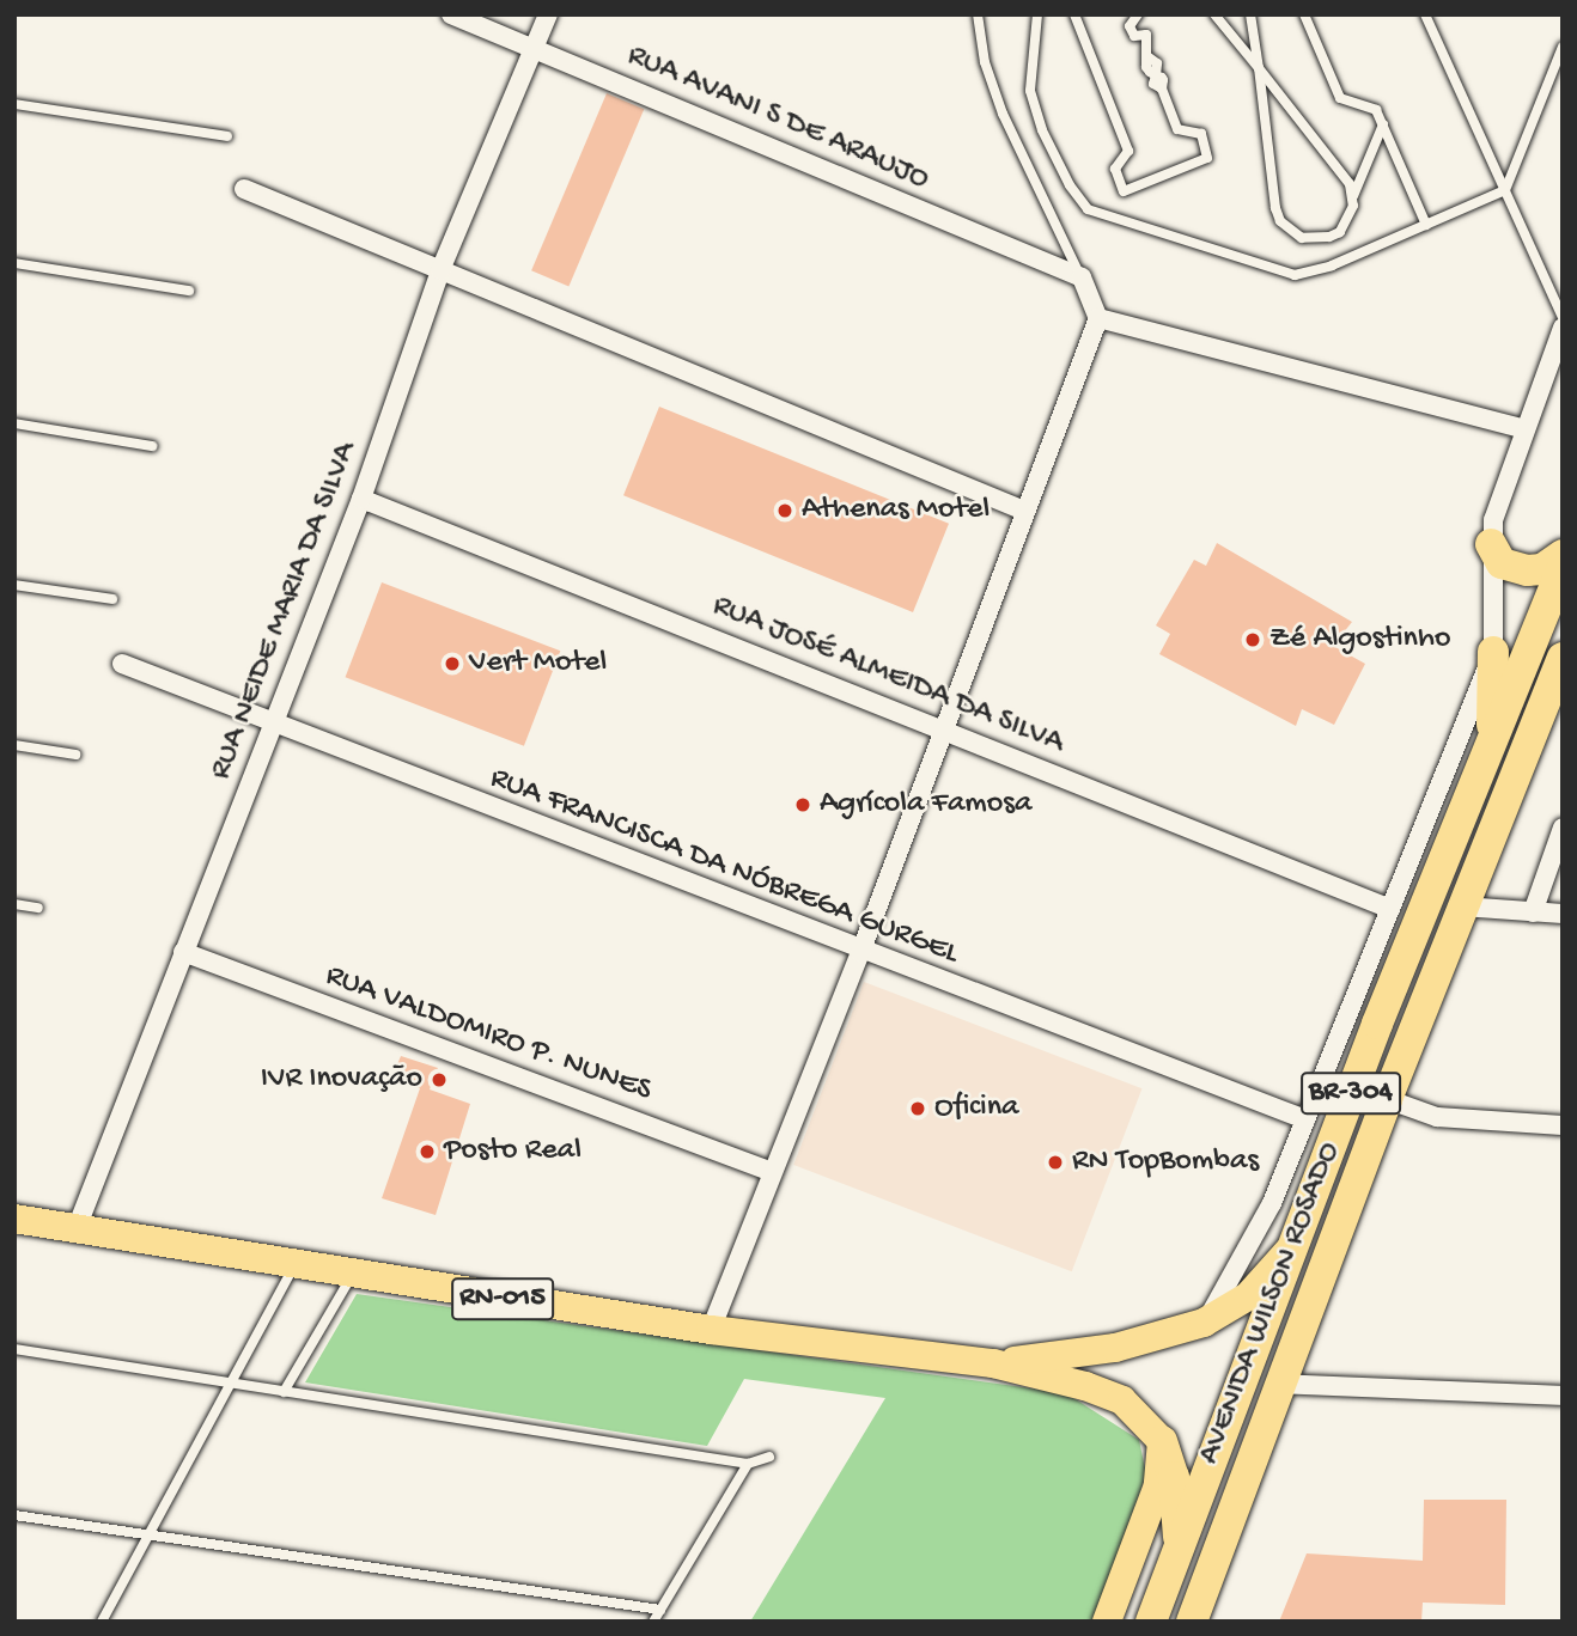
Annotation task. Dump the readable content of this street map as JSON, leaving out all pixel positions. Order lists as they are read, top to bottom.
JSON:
{
  "streets": {
    "highway": ["BR-304", "AVENIDA WILSON ROSADO"],
    "main road": ["RN-015"],
    "street": [
      "RUA AVANI S DE ARAUJO",
      "RUA NEIDE MARIA DA SILVA",
      "RUA JOSÉ ALMEIDA DA SILVA",
      "RUA FRANCISCA DA NÓBREGA GURGEL",
      "RUA VALDOMIRO P. NUNES"
    ]
  },
  "crossings": [
    ["RUA AVANI S DE ARAUJO", "RUA NEIDE MARIA DA SILVA"],
    ["RUA NEIDE MARIA DA SILVA", "RUA JOSÉ ALMEIDA DA SILVA"],
    ["RUA NEIDE MARIA DA SILVA", "RUA FRANCISCA DA NÓBREGA GURGEL"],
    ["RUA NEIDE MARIA DA SILVA", "RUA VALDOMIRO P. NUNES"],
    ["RUA NEIDE MARIA DA SILVA", "RN-015"]
  ],
  "places": [
    "Athenas Motel",
    "Zé Algostinho",
    "Vert Motel",
    "Agrícola Famosa",
    "IVR Inovação",
    "Oficina",
    "Posto Real",
    "RN TopBombas"
  ]
}
